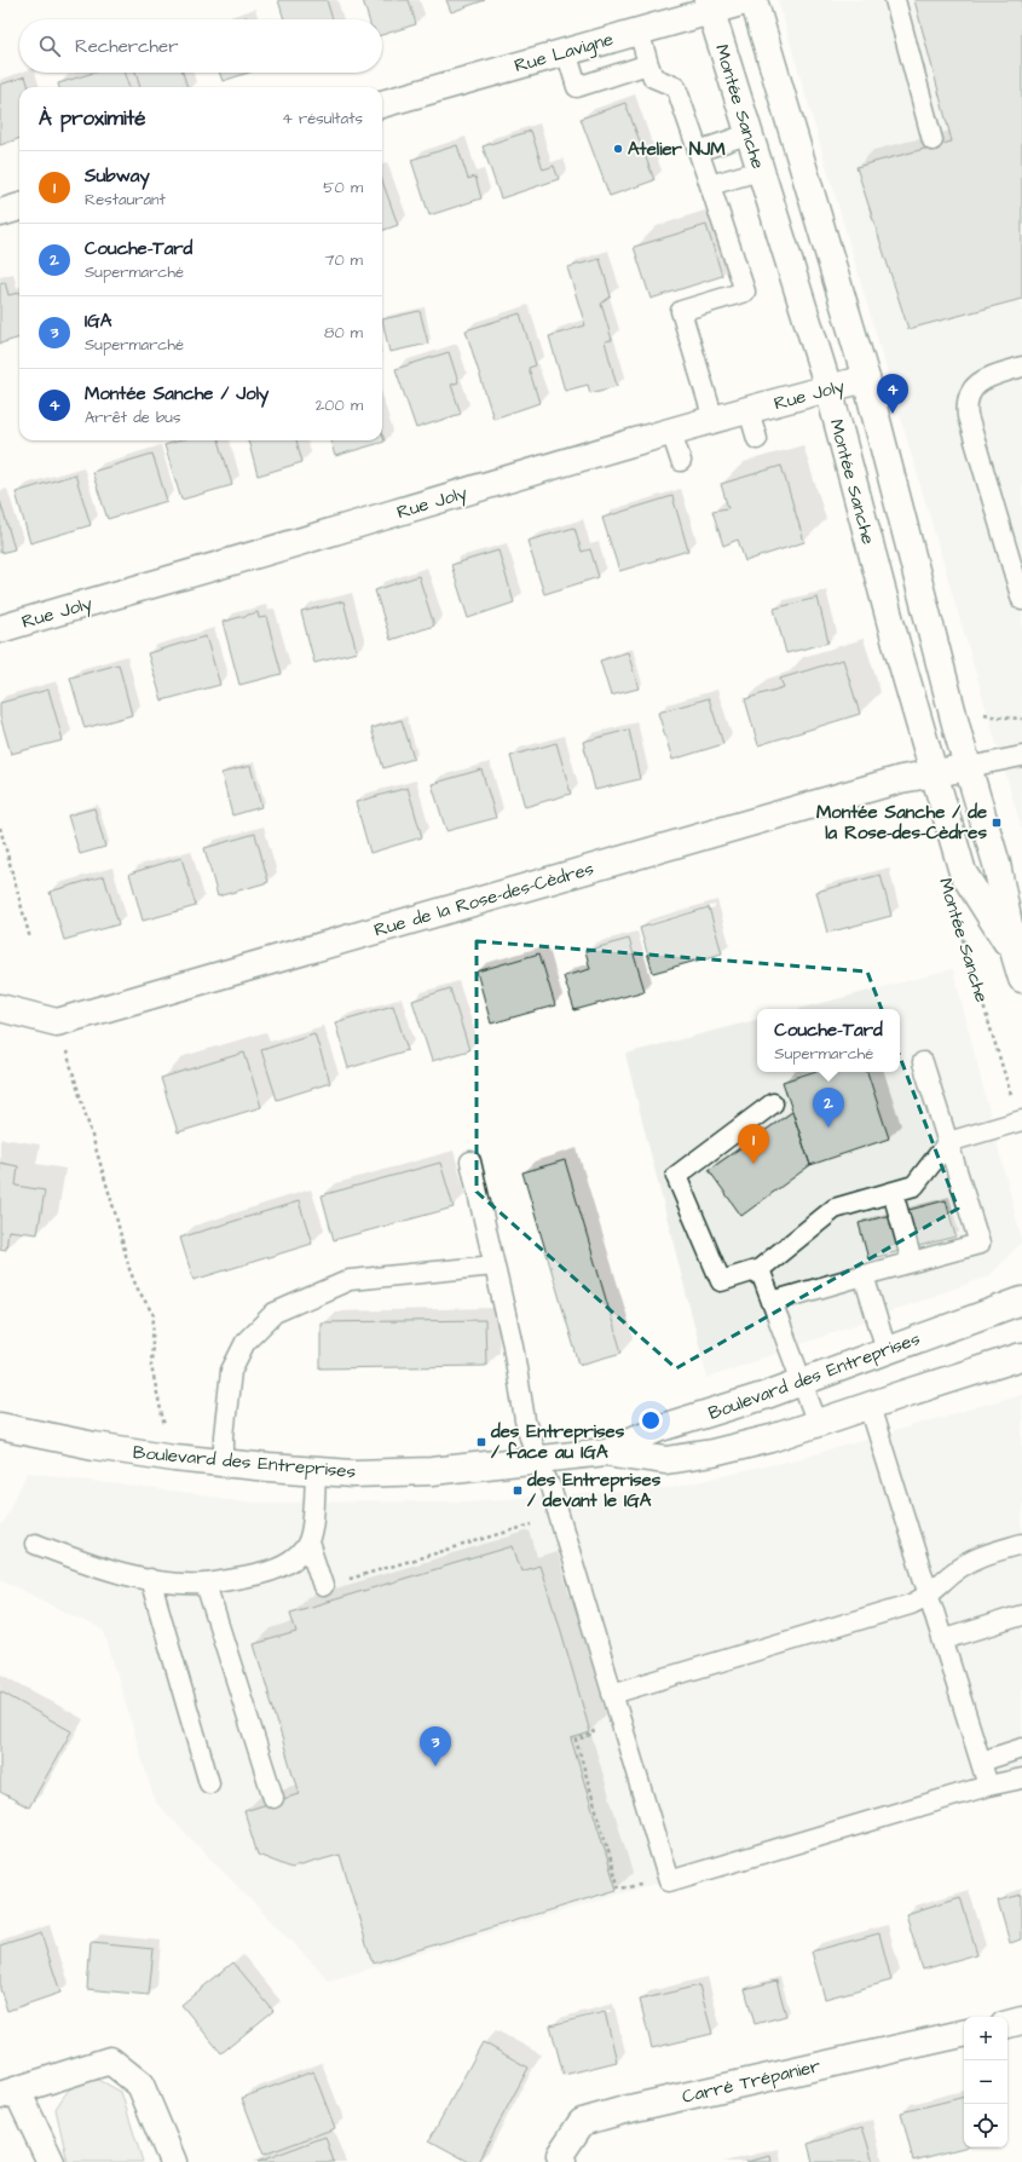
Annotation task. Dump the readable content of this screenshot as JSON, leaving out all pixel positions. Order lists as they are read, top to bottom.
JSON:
{
  "streets": {
    "street": [
      "Rue Lavigne",
      "Montée Sanche",
      "Rue Joly",
      "Rue de la Rose-des-Cèdres",
      "Boulevard des Entreprises",
      "Carré Trépanier"
    ]
  },
  "crossings": [
    ["Rue Lavigne", "Montée Sanche"],
    ["Montée Sanche", "Rue Joly"],
    ["Montée Sanche", "Rue de la Rose-des-Cèdres"]
  ],
  "places": {
    "other": ["Atelier NJM"],
    "transit": ["Montée Sanche / de la Rose-des-Cèdres", "des Entreprises / face au IGA", "des Entreprises / devant le IGA"]
  },
  "page": {
    "search": "Rechercher",
    "heading": ["À proximité", "4 résultats"],
    "list": [
      {
        "mark": "1",
        "name": "Subway",
        "note": "Restaurant",
        "value": "50 m"
      },
      {
        "mark": "2",
        "name": "Couche-Tard",
        "note": "Supermarché",
        "value": "70 m"
      },
      {
        "mark": "3",
        "name": "IGA",
        "note": "Supermarché",
        "value": "80 m"
      },
      {
        "mark": "4",
        "name": "Montée Sanche / Joly",
        "note": "Arrêt de bus",
        "value": "200 m"
      }
    ],
    "pins": [
      "4",
      "2",
      "1",
      "3"
    ],
    "popup": ["Couche-Tard", "Supermarché"],
    "map_buttons": ["+", "−"]
  }
}
